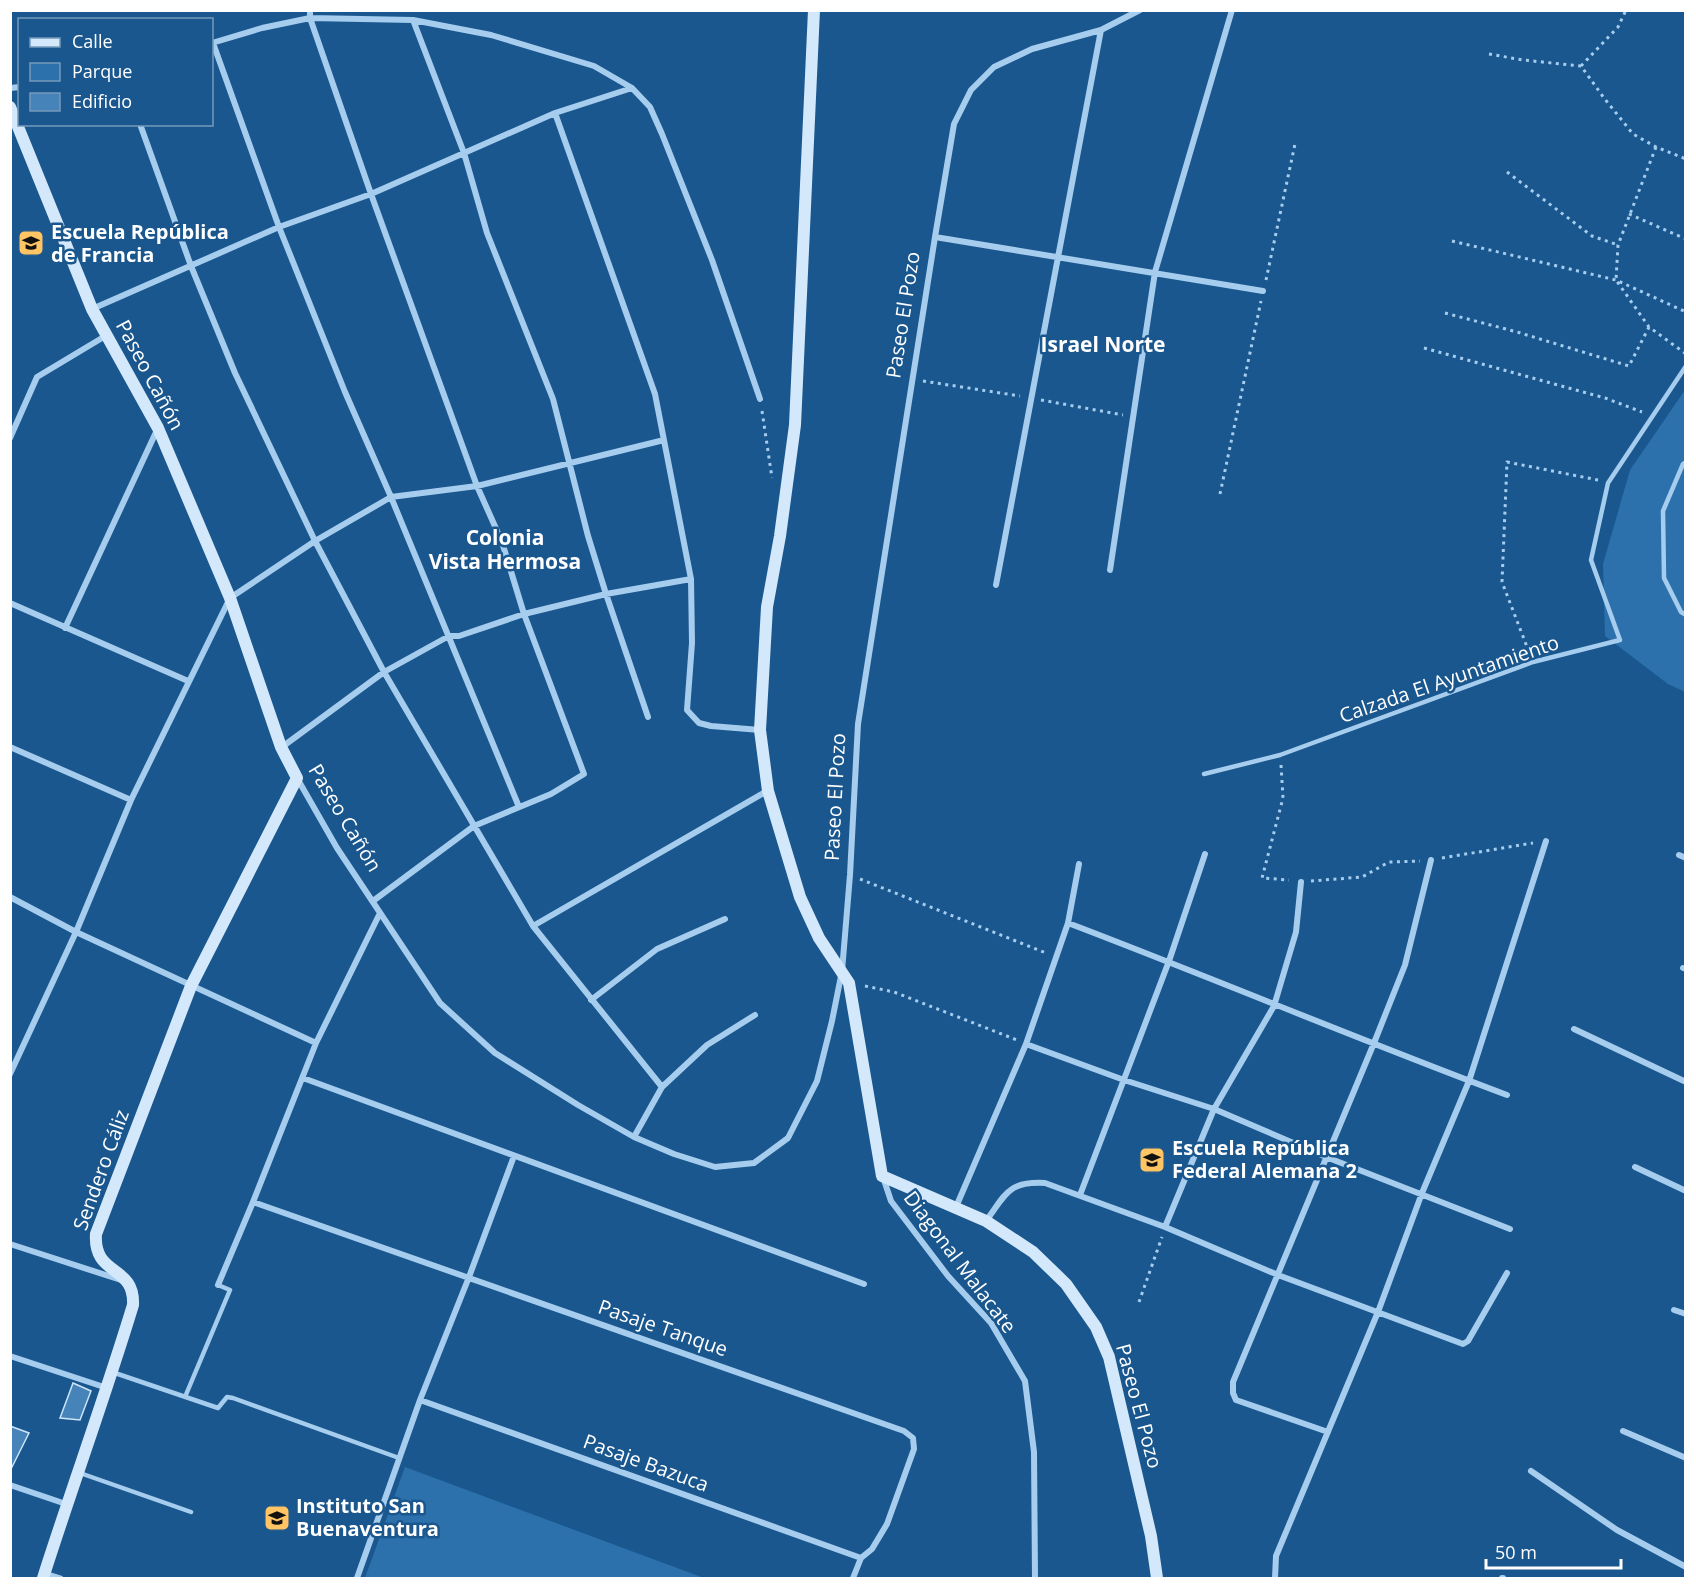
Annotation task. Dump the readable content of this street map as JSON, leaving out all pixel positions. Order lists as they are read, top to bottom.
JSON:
{
  "streets": {
    "street": [
      "Paseo El Pozo",
      "Paseo Cañón",
      "Sendero Cáliz",
      "Diagonal Malacate",
      "Pasaje Tanque",
      "Pasaje Bazuca"
    ],
    "lane": ["Calzada El Ayuntamiento"]
  },
  "crossings": [
    ["Paseo El Pozo", "Paseo Cañón"],
    ["Paseo El Pozo", "Diagonal Malacate"],
    ["Paseo Cañón", "Sendero Cáliz"],
    ["Pasaje Tanque", "Pasaje Bazuca"]
  ],
  "districts": ["Israel Norte", "Colonia Vista Hermosa"],
  "places": {
    "school or university": ["Escuela República de Francia", "Escuela República Federal Alemana 2", "Instituto San Buenaventura"]
  },
  "legend": ["Calle", "Parque", "Edificio"],
  "scale_bar": "50 m"
}
